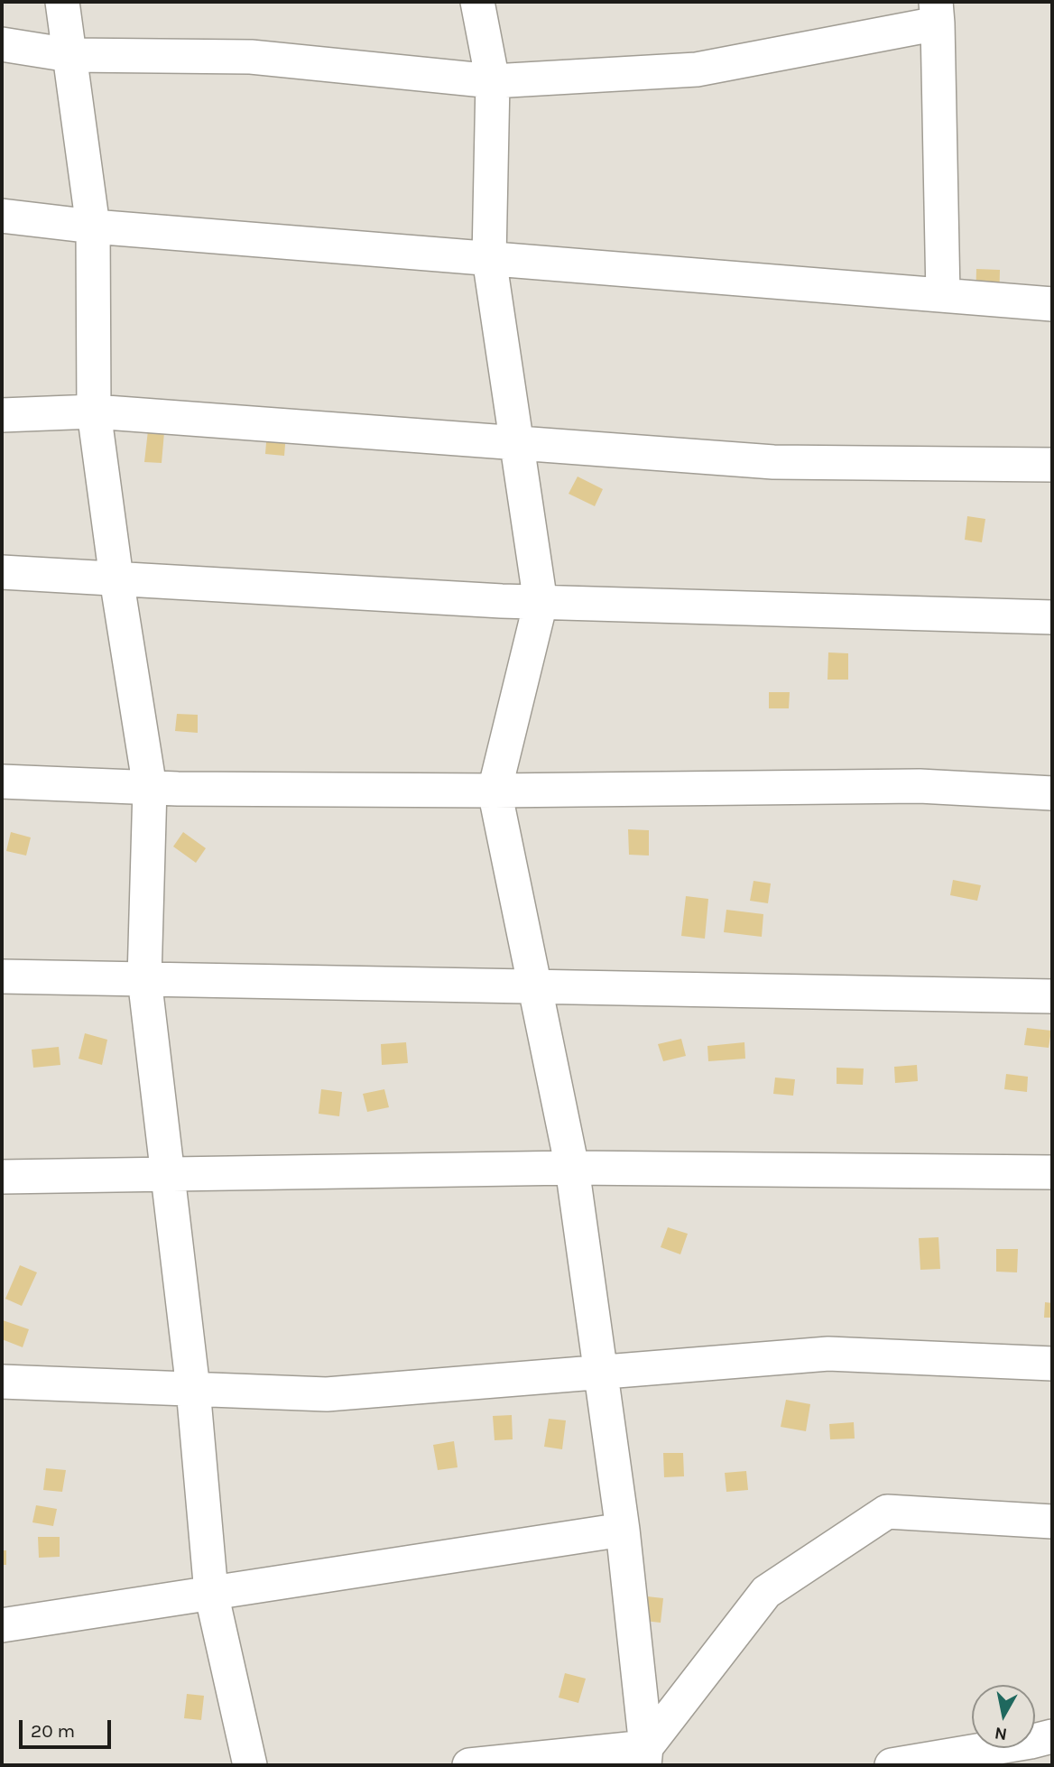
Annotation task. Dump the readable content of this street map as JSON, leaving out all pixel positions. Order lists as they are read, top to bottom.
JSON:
{
  "scale_bar": "20 m",
  "north": "bottom"
}
